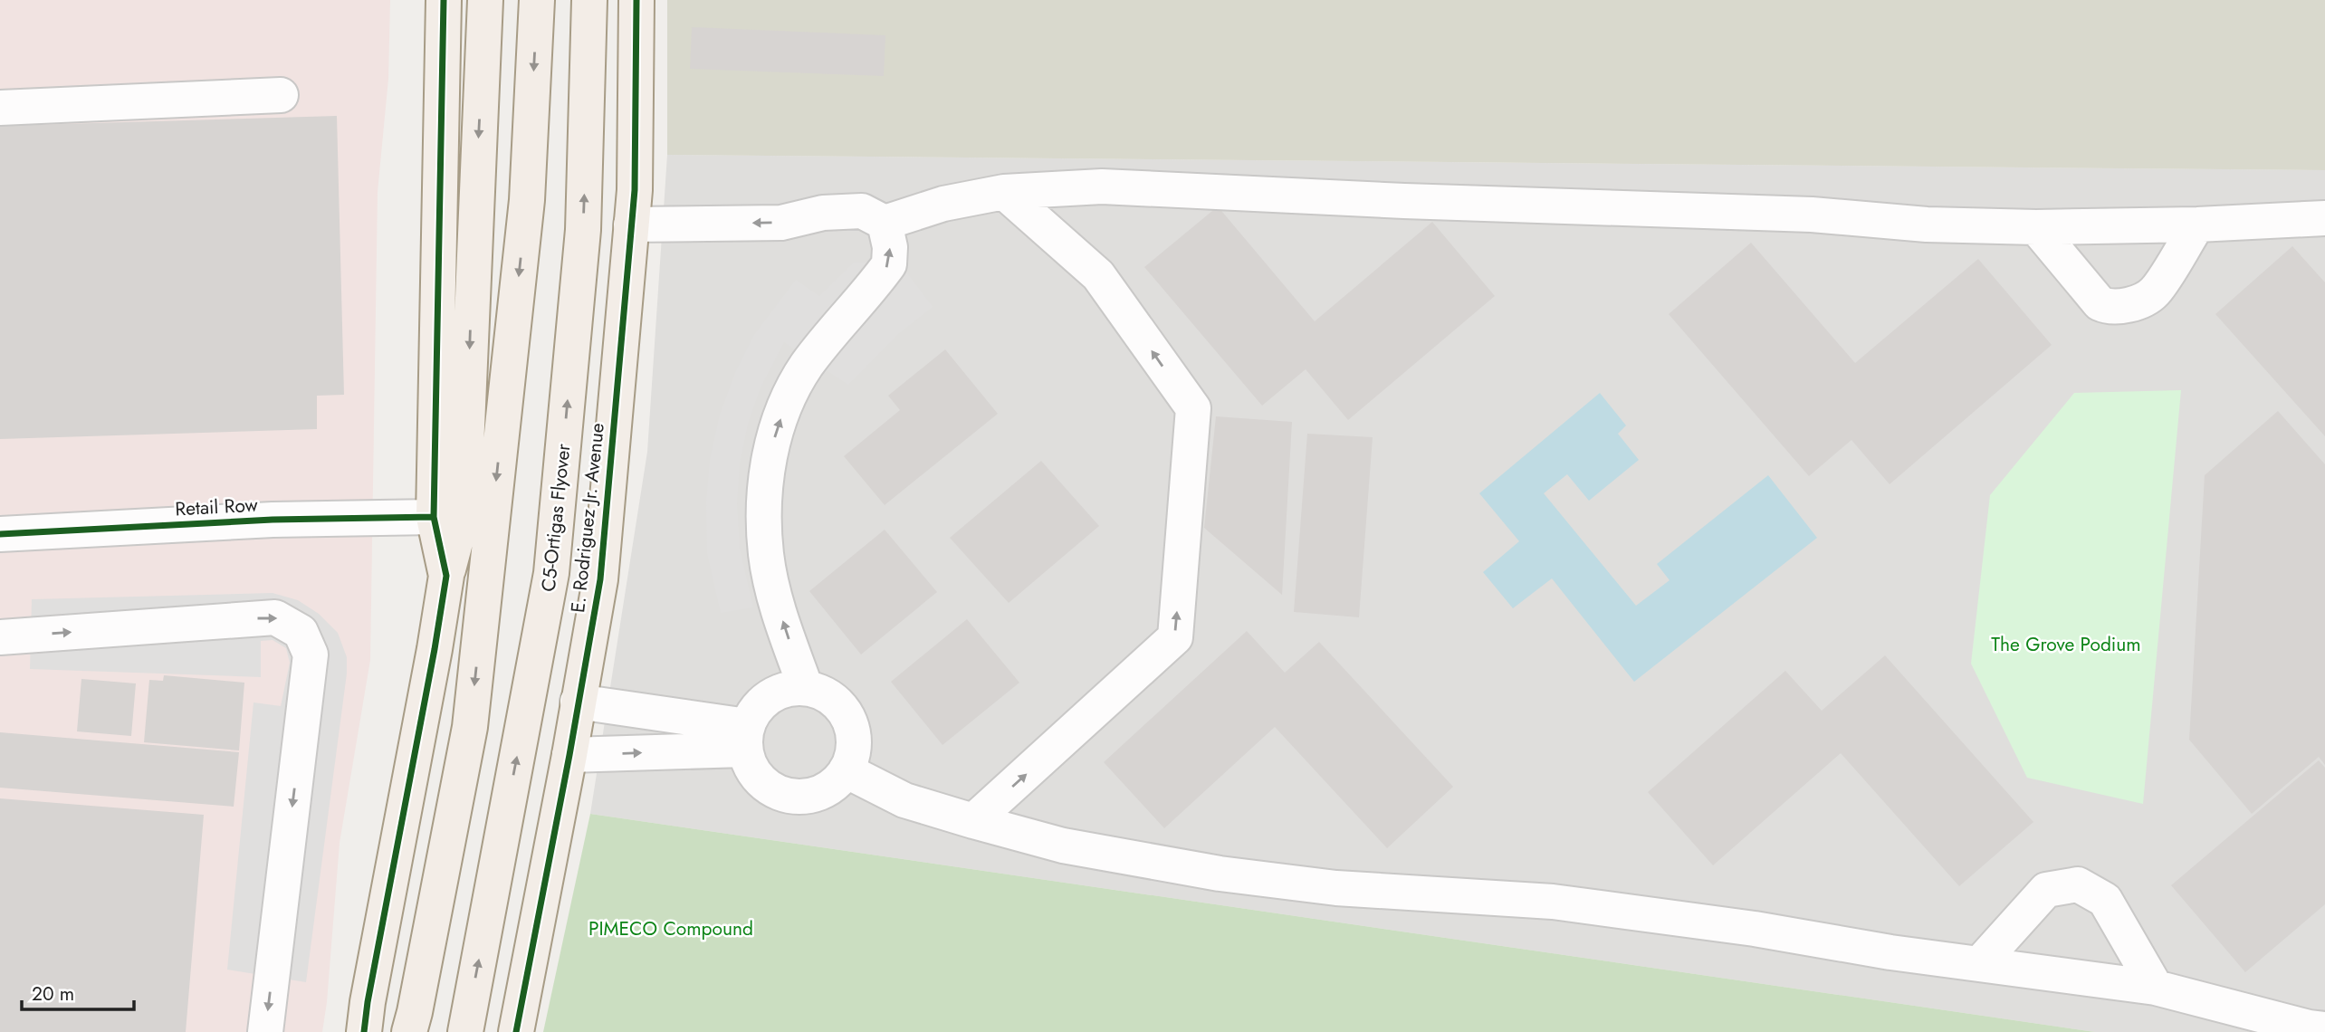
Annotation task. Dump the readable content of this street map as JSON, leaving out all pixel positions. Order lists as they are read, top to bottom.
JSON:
{
  "streets": {
    "main road": ["C5-Ortigas Flyover", "E. Rodriguez Jr. Avenue"],
    "street": ["Retail Row"]
  },
  "parks": ["The Grove Podium", "PIMECO Compound"],
  "scale_bar": "20 m"
}
